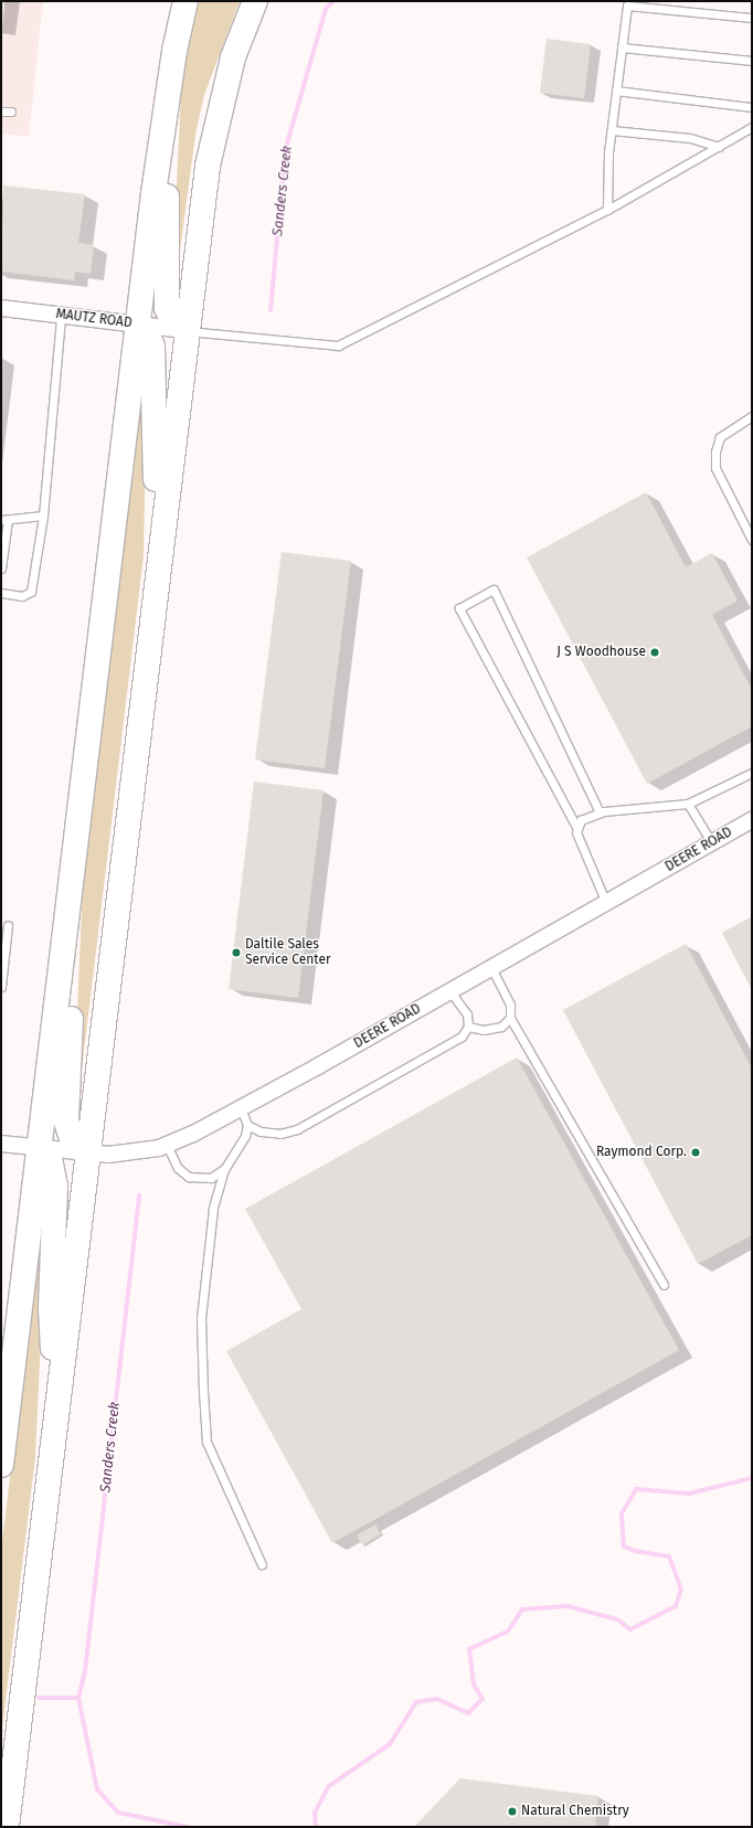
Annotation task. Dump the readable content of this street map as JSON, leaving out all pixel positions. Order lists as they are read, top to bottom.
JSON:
{
  "streets": {
    "street": ["MAUTZ ROAD", "DEERE ROAD"]
  },
  "water": ["Sanders Creek"],
  "places": [
    "J S Woodhouse",
    "Daltile Sales Service Center",
    "Raymond Corp.",
    "Natural Chemistry"
  ]
}
